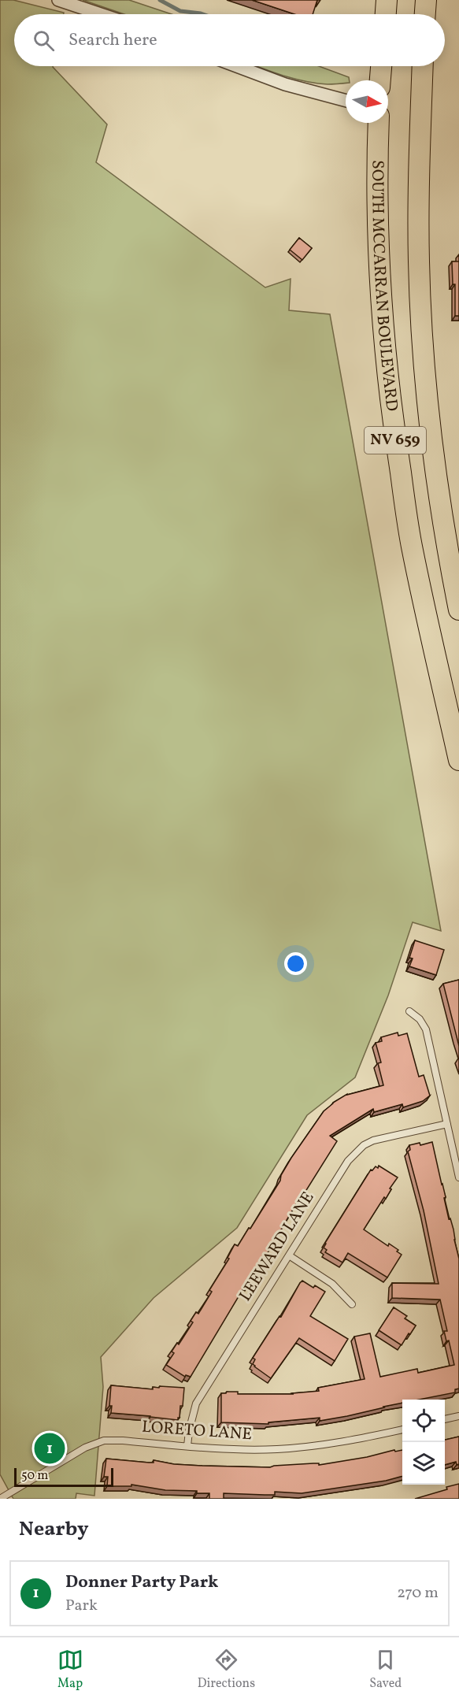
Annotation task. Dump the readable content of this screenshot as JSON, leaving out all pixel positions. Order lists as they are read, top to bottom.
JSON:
{
  "streets": {
    "main road": ["SOUTH MCCARRAN BOULEVARD", "NV 659"],
    "lane": ["LEEWARD LANE", "LORETO LANE"]
  },
  "crossings": [
    ["LEEWARD LANE", "LORETO LANE"]
  ],
  "scale_bar": "50 m",
  "north": "right",
  "page": {
    "search": "Search here",
    "pins": "1",
    "scale": "50 m",
    "heading": "Nearby",
    "list": [
      {
        "mark": "1",
        "name": "Donner Party Park",
        "note": "Park",
        "value": "270 m"
      }
    ],
    "nav": ["Map", "Directions", "Saved"]
  }
}
